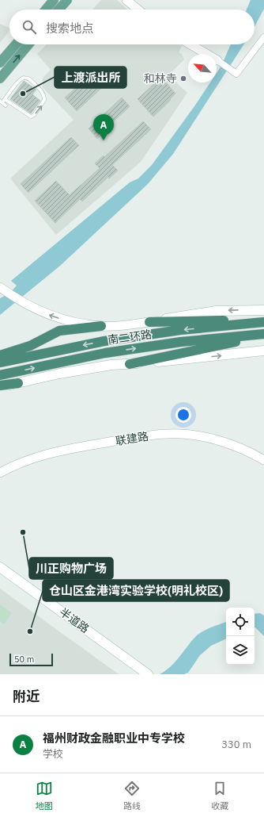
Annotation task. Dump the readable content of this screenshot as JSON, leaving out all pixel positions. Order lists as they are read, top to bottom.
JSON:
{
  "streets": {
    "highway": ["南二环路"],
    "main road": ["半道路"],
    "street": ["联建路"]
  },
  "places": [
    "和林寺",
    "上渡派出所",
    "川正购物广场",
    "仓山区金港湾实验学校(明礼校区)"
  ],
  "scale_bar": "50 m",
  "north": "top left",
  "page": {
    "search": "搜索地点",
    "pins": "A",
    "scale": "50 m",
    "heading": "附近",
    "list": [
      {
        "mark": "A",
        "name": "福州财政金融职业中专学校",
        "note": "学校",
        "value": "330 m"
      }
    ],
    "nav": ["地图", "路线", "收藏"]
  }
}
